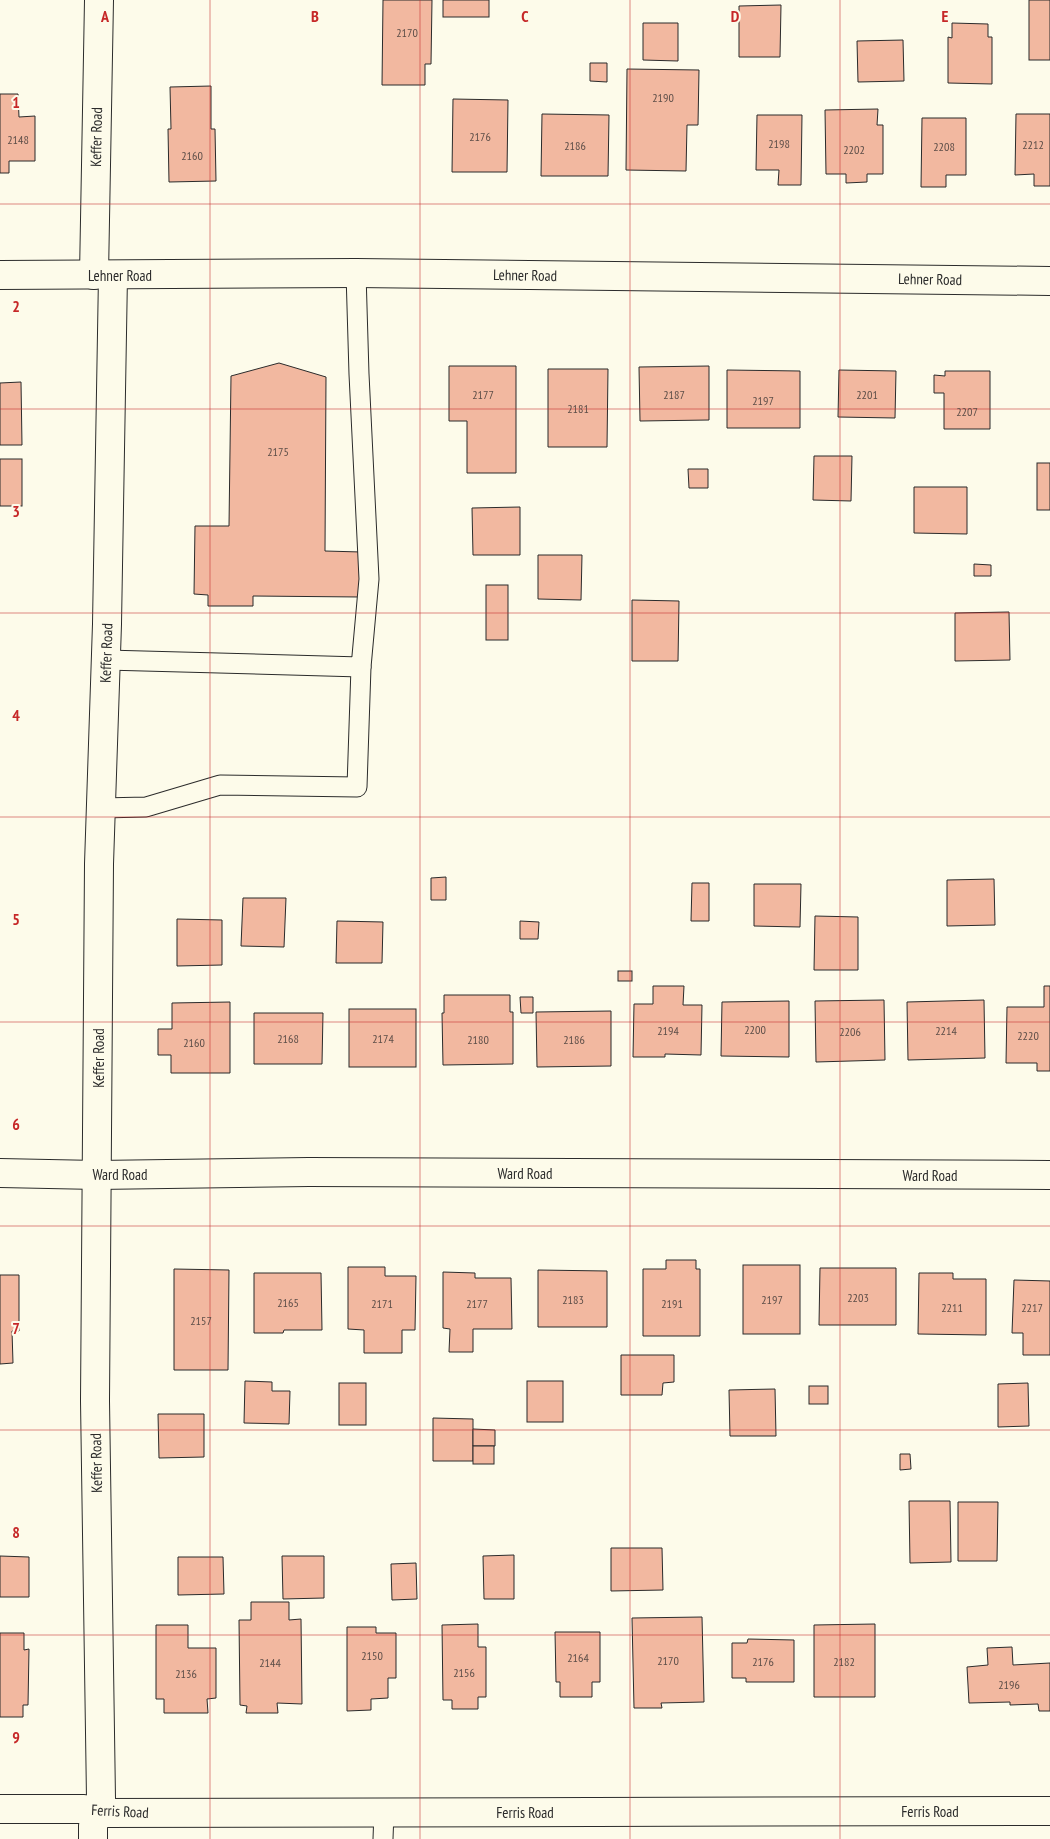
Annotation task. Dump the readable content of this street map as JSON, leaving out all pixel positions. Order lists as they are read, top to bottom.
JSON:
{
  "streets": {
    "street": [
      "Keffer Road",
      "Lehner Road",
      "Ward Road",
      "Ferris Road"
    ]
  },
  "crossings": [
    ["Keffer Road", "Lehner Road"],
    ["Keffer Road", "Ward Road"],
    ["Keffer Road", "Ferris Road"]
  ],
  "house_numbers": [
    "2170",
    "2190",
    "2176",
    "2148",
    "2198",
    "2212",
    "2186",
    "2208",
    "2202",
    "2160",
    "2177",
    "2187",
    "2201",
    "2197",
    "2181",
    "2207",
    "2175",
    "2200",
    "2194",
    "2214",
    "2206",
    "2220",
    "2168",
    "2174",
    "2180",
    "2186",
    "2160",
    "2203",
    "2183",
    "2197",
    "2165",
    "2171",
    "2177",
    "2191",
    "2211",
    "2217",
    "2157",
    "2150",
    "2164",
    "2170",
    "2176",
    "2182",
    "2144",
    "2156",
    "2136",
    "2196"
  ],
  "grid": {
    "columns": [
      "A",
      "B",
      "C",
      "D",
      "E"
    ],
    "rows": [
      "1",
      "2",
      "3",
      "4",
      "5",
      "6",
      "7",
      "8",
      "9"
    ]
  }
}
